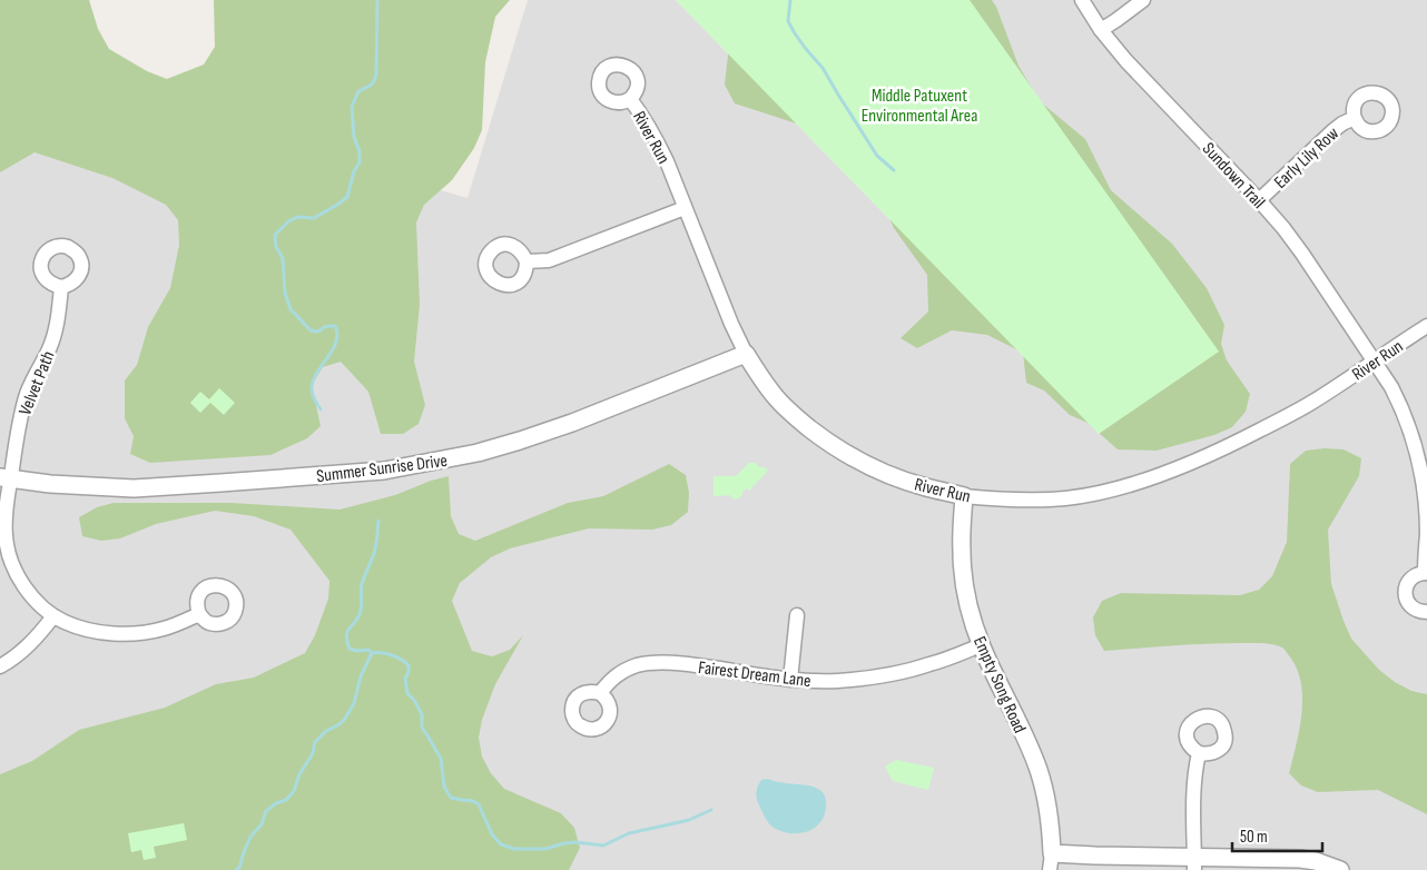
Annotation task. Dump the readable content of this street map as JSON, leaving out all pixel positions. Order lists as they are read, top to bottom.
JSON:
{
  "streets": {
    "street": [
      "River Run",
      "Early Lily Row",
      "Sundown Trail",
      "Velvet Path",
      "Summer Sunrise Drive",
      "Fairest Dream Lane",
      "Empty Song Road"
    ]
  },
  "crossings": [
    ["River Run", "Sundown Trail"],
    ["River Run", "Summer Sunrise Drive"],
    ["River Run", "Empty Song Road"],
    ["Early Lily Row", "Sundown Trail"],
    ["Velvet Path", "Summer Sunrise Drive"],
    ["Fairest Dream Lane", "Empty Song Road"]
  ],
  "parks": ["Middle Patuxent Environmental Area"],
  "scale_bar": "50 m"
}
